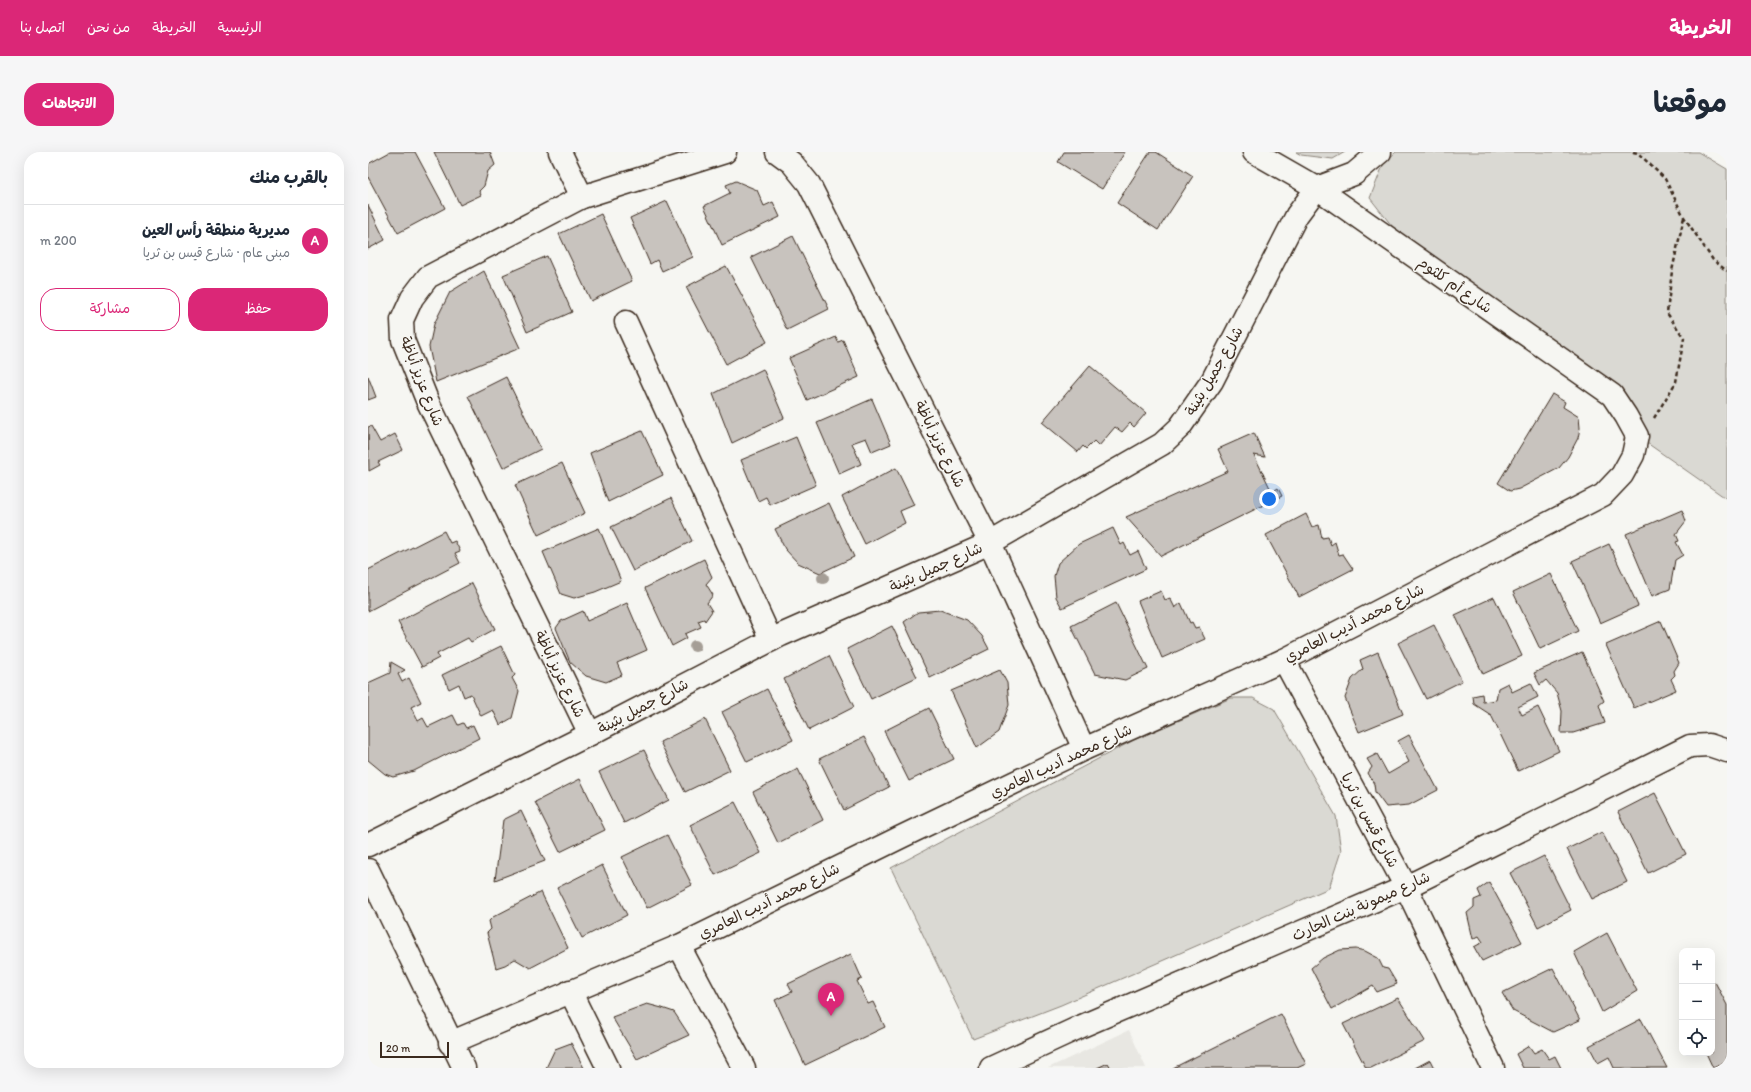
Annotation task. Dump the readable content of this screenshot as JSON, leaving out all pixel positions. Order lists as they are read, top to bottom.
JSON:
{
  "streets": {
    "street": [
      "شارع أم كلثوم",
      "شارع جميل بثينة",
      "شارع عزيز أباظة",
      "شارع محمد أديب العامري",
      "شارع قيس بن ثريا",
      "شارع ميمونة بنت الحارث"
    ]
  },
  "crossings": [
    ["شارع أم كلثوم", "شارع جميل بثينة"],
    ["شارع أم كلثوم", "شارع محمد أديب العامري"],
    ["شارع جميل بثينة", "شارع عزيز أباظة"],
    ["شارع عزيز أباظة", "شارع محمد أديب العامري"],
    ["شارع محمد أديب العامري", "شارع قيس بن ثريا"],
    ["شارع قيس بن ثريا", "شارع ميمونة بنت الحارث"]
  ],
  "scale_bar": "20 m",
  "page": {
    "header": "الخريطة",
    "nav": [
      "الرئيسية",
      "الخريطة",
      "من نحن",
      "اتصل بنا"
    ],
    "title": "موقعنا",
    "buttons": [
      "الاتجاهات",
      ["حفظ", "مشاركة"]
    ],
    "heading": "بالقرب منك",
    "list": [
      {
        "mark": "A",
        "name": "مديرية منطقة رأس العين",
        "note": "مبنى عام · شارع قيس بن ثريا",
        "value": "200 m"
      }
    ],
    "map_buttons": ["+", "−"],
    "pins": "A",
    "scale": "20 m"
  }
}
